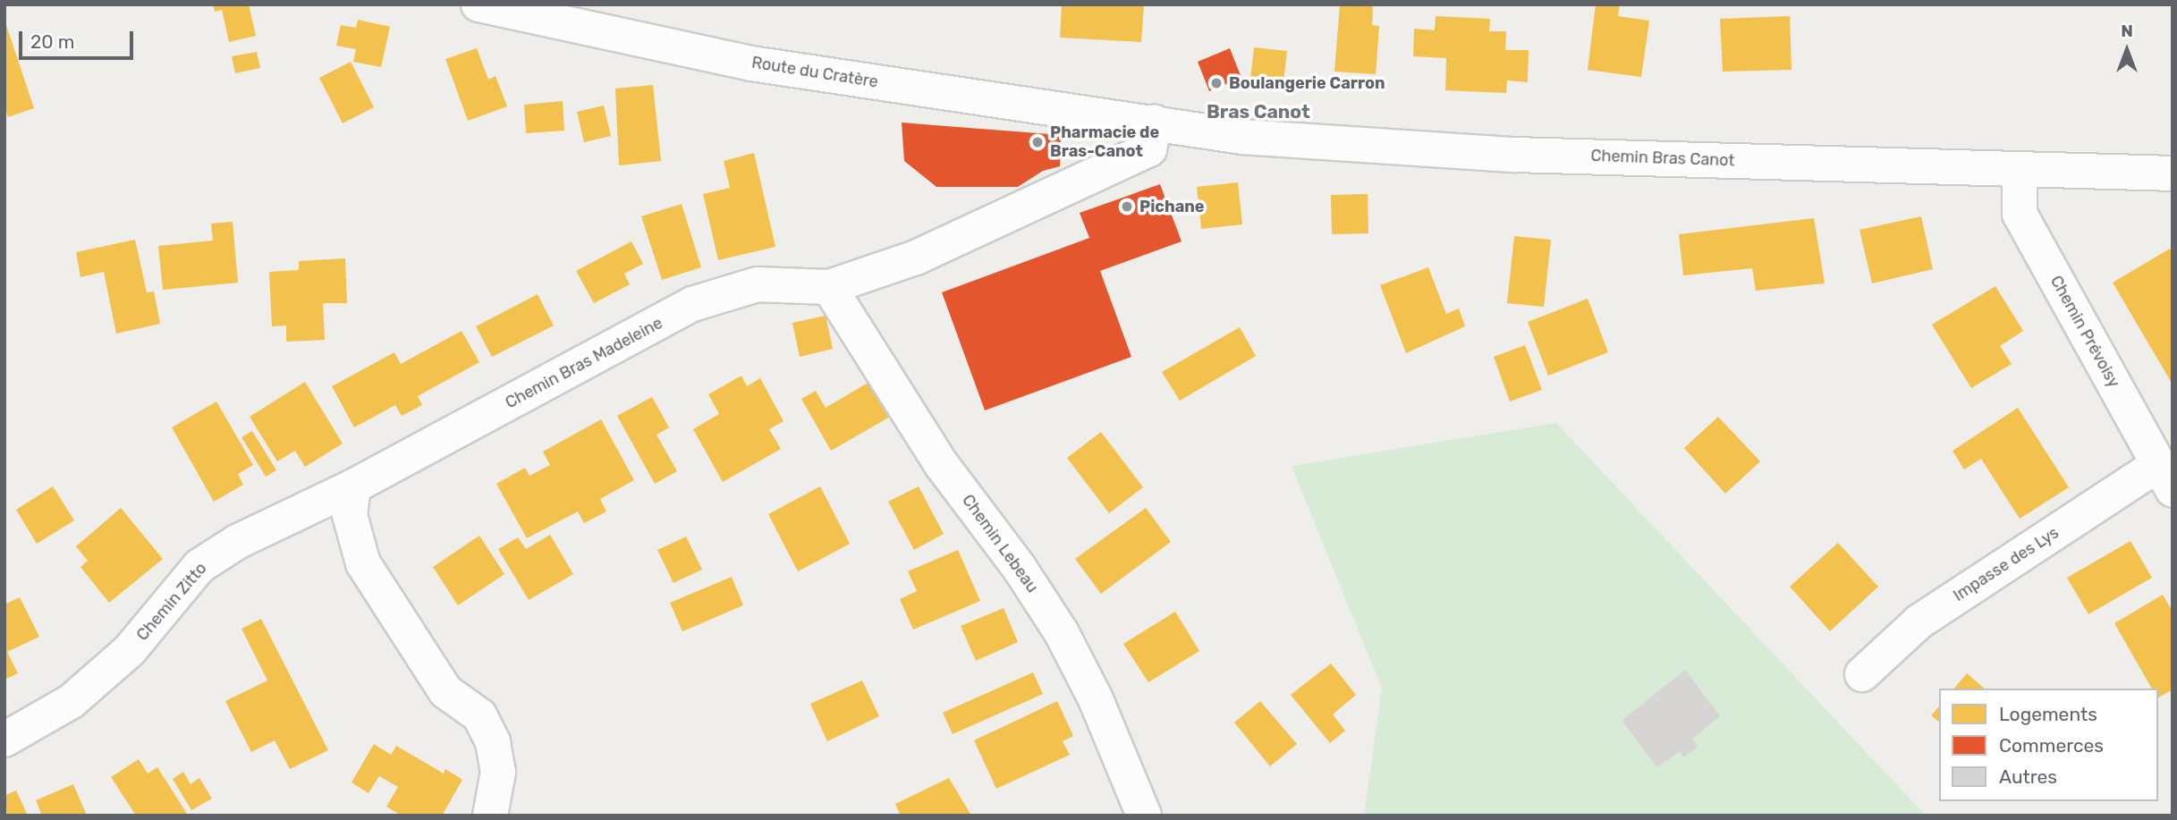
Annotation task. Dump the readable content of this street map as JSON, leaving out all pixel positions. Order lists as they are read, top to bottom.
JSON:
{
  "streets": {
    "street": [
      "Route du Cratère",
      "Chemin Bras Canot",
      "Chemin Prévoisy",
      "Chemin Bras Madeleine",
      "Chemin Lebeau",
      "Impasse des Lys",
      "Chemin Zitto"
    ]
  },
  "crossings": [
    ["Route du Cratère", "Chemin Bras Canot"],
    ["Route du Cratère", "Chemin Bras Madeleine"],
    ["Chemin Bras Canot", "Chemin Prévoisy"],
    ["Chemin Bras Canot", "Chemin Bras Madeleine"],
    ["Chemin Prévoisy", "Impasse des Lys"],
    ["Chemin Bras Madeleine", "Chemin Lebeau"],
    ["Chemin Bras Madeleine", "Chemin Zitto"]
  ],
  "districts": ["Bras Canot"],
  "places": ["Boulangerie Carron", "Pharmacie de Bras-Canot", "Pichane"],
  "legend": ["Logements", "Commerces", "Autres"],
  "scale_bar": "20 m",
  "north": "top"
}
